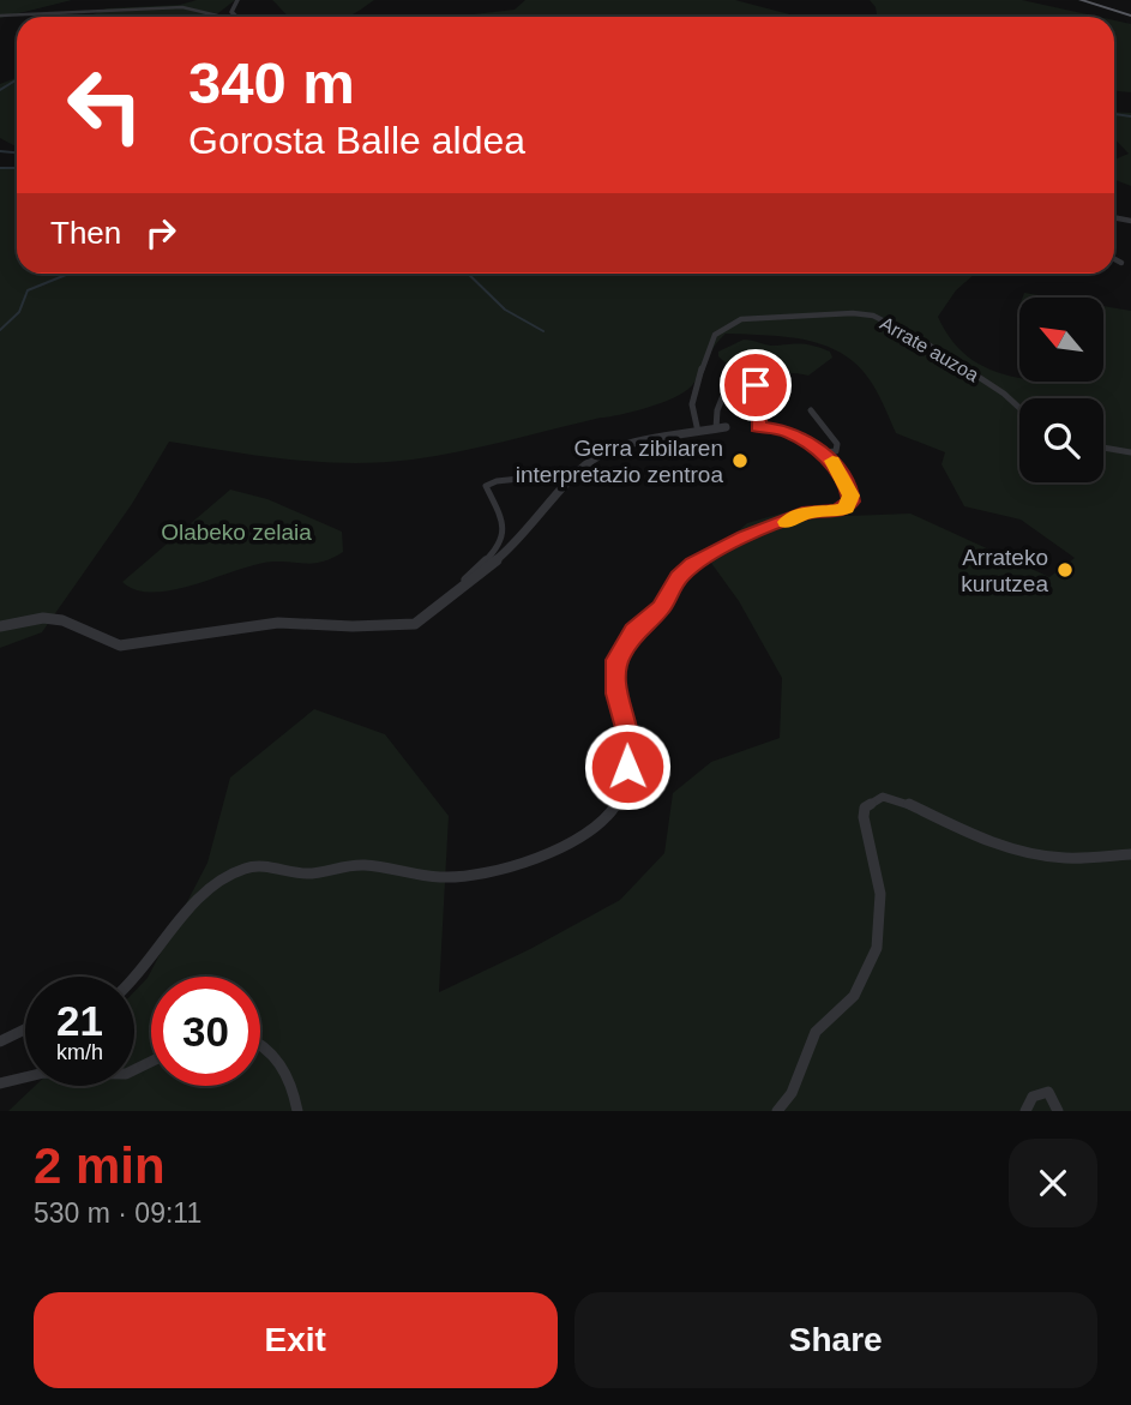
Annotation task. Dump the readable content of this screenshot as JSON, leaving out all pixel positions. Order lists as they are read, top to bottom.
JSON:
{
  "streets": {
    "street": ["Arrate auzoa"]
  },
  "parks": ["Olabeko zelaia"],
  "places": ["Gerra zibilaren interpretazio zentroa", "Arrateko kurutzea"],
  "north": "top left",
  "page": {
    "turn": ["340 m", "Gorosta Balle aldea"],
    "then": "Then",
    "speed": "21 km/h",
    "limit": "30",
    "heading": ["2 min", "530 m · 09:11"],
    "buttons": ["Exit", "Share"]
  }
}
